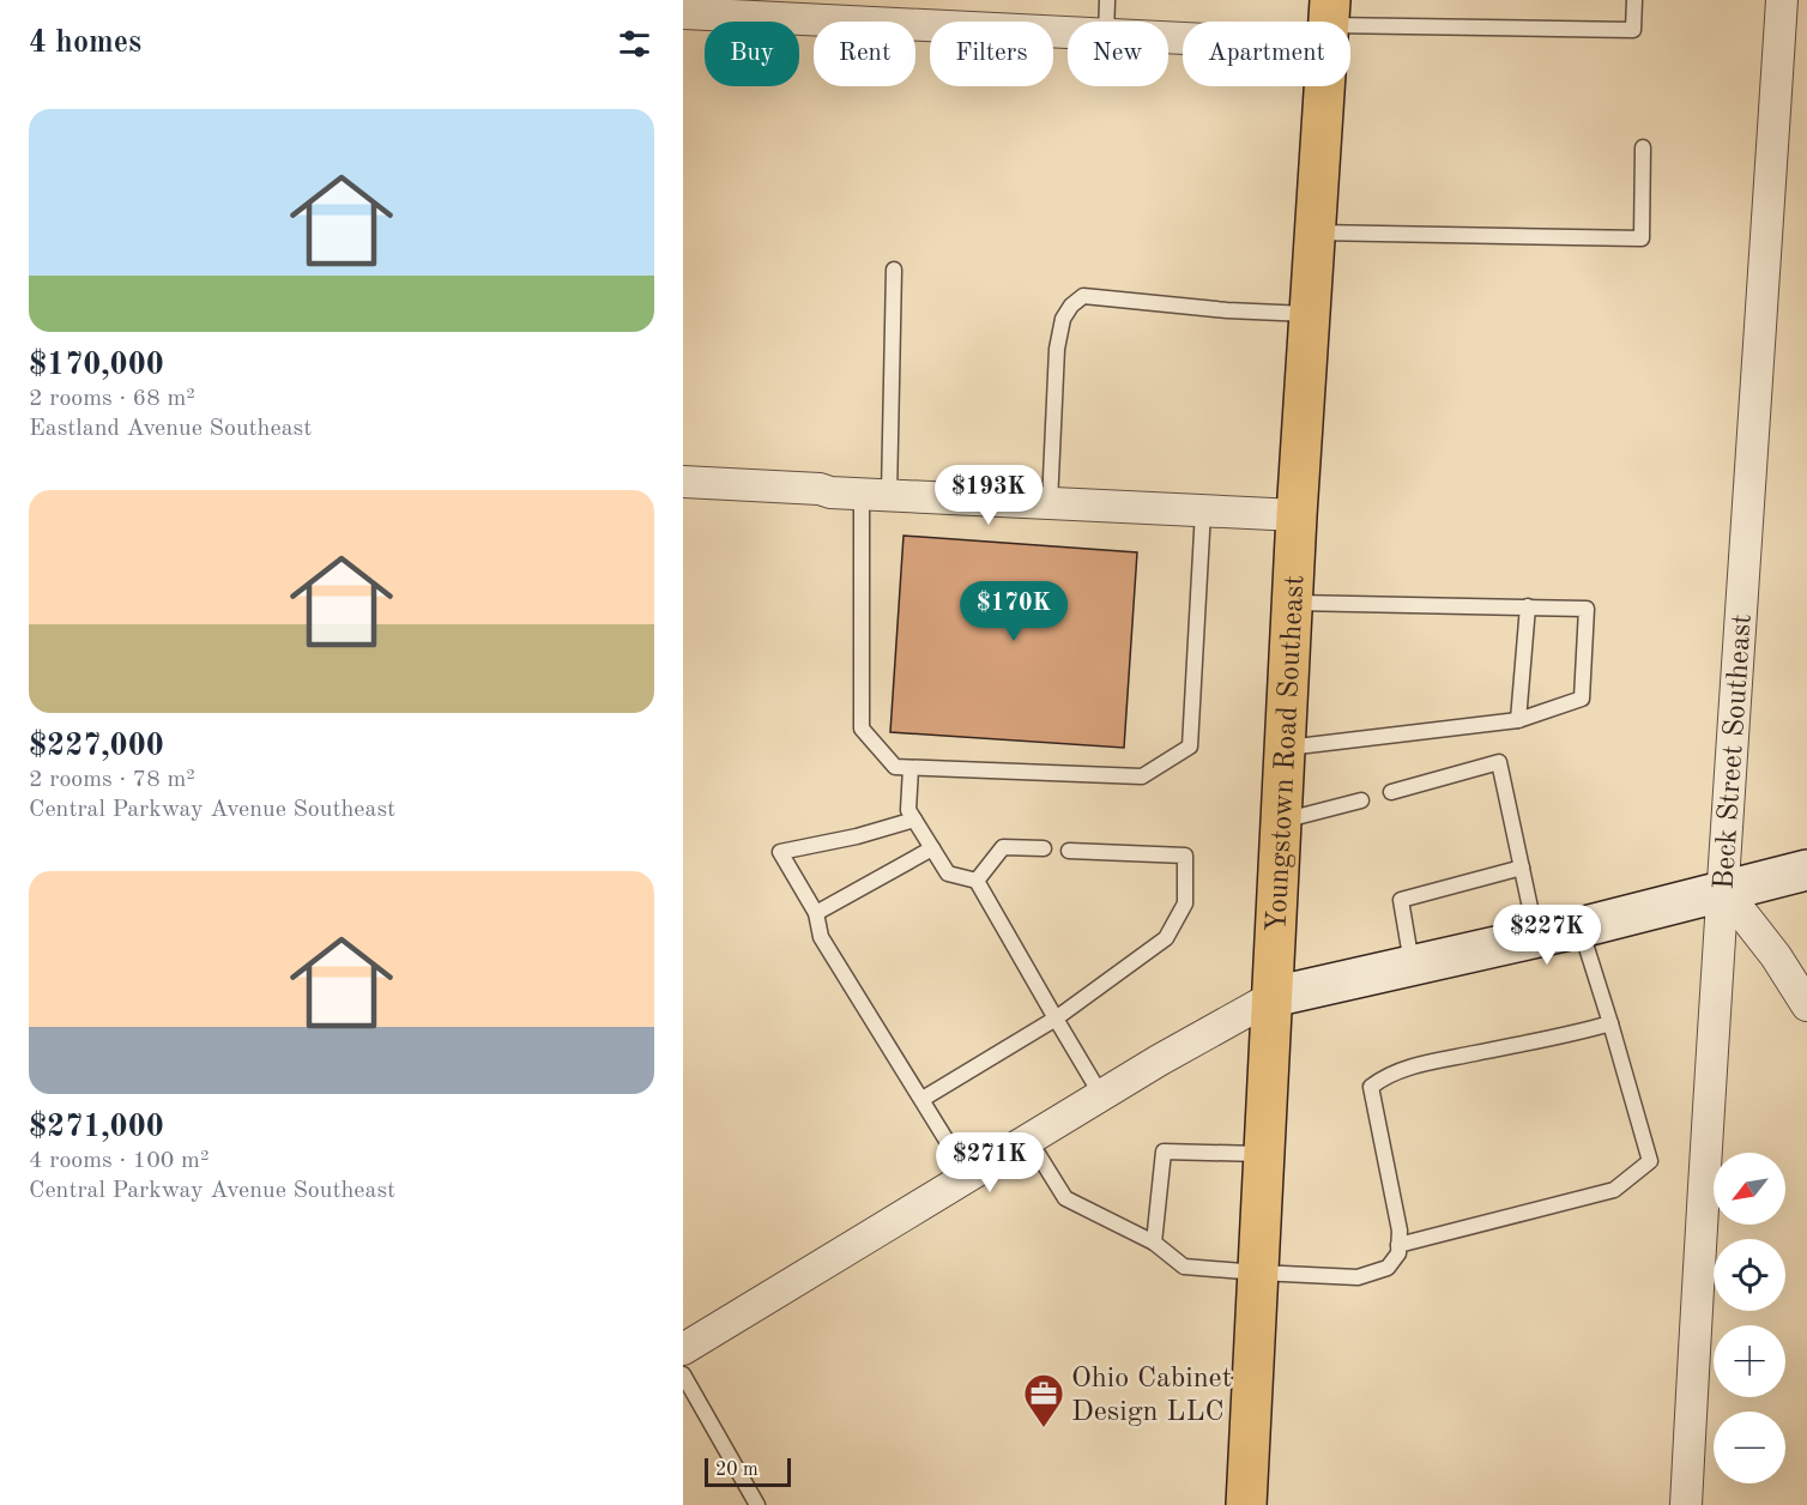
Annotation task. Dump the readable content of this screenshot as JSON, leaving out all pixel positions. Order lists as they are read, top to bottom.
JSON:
{
  "streets": {
    "main road": ["Youngstown Road Southeast"],
    "street": ["Beck Street Southeast"]
  },
  "places": {
    "office": ["Ohio Cabinet Design LLC"]
  },
  "scale_bar": "20 m",
  "north": "bottom left",
  "page": {
    "heading": "4 homes",
    "chip": [
      "Buy",
      "Rent",
      "Filters",
      "New",
      "Apartment"
    ],
    "list": [
      {
        "name": "$170,000",
        "note": "2 rooms · 68 m² · Eastland Avenue Southeast"
      },
      {
        "name": "$227,000",
        "note": "2 rooms · 78 m² · Central Parkway Avenue Southeast"
      },
      {
        "name": "$271,000",
        "note": "4 rooms · 100 m² · Central Parkway Avenue Southeast"
      }
    ],
    "price": [
      "$193K",
      "$170K",
      "$227K",
      "$271K"
    ],
    "map_buttons": ["+", "−"],
    "scale": "20 m"
  }
}
